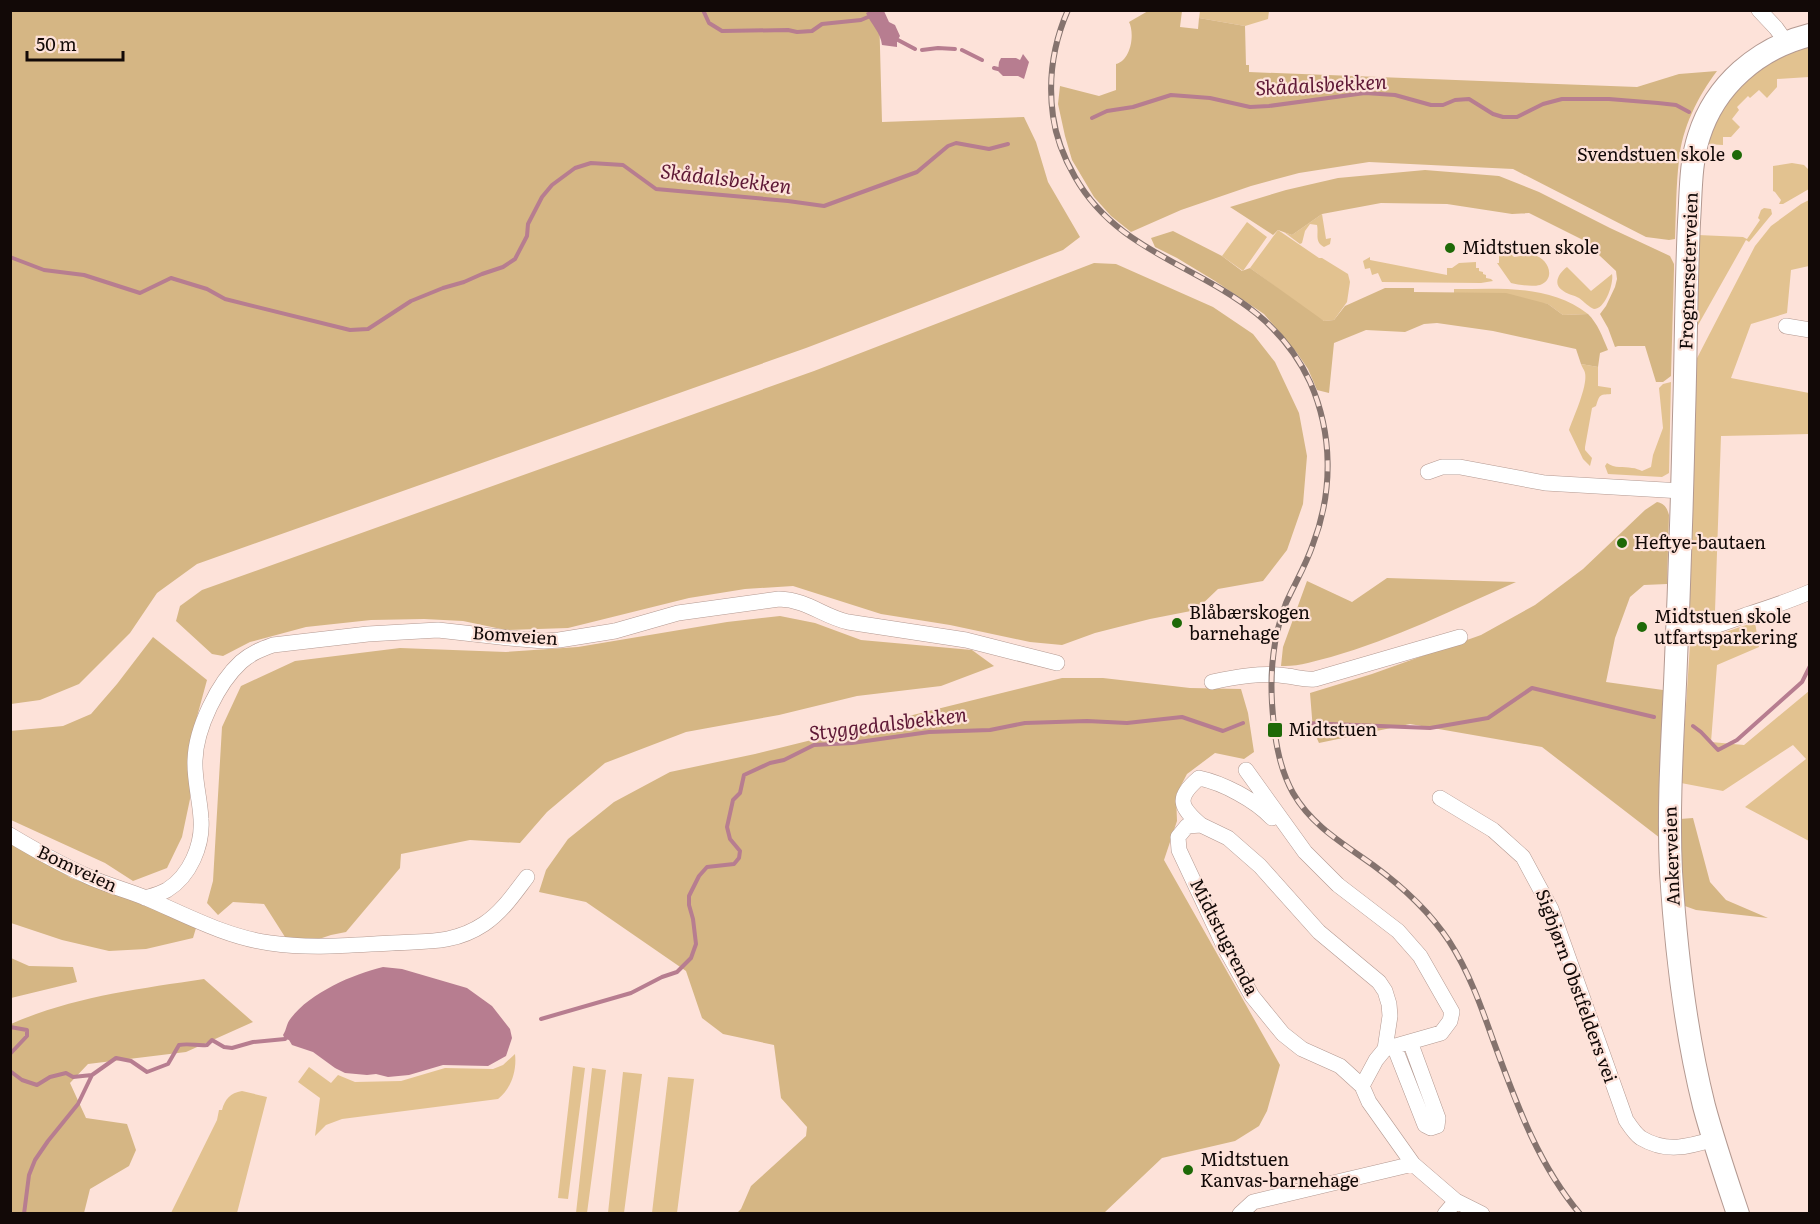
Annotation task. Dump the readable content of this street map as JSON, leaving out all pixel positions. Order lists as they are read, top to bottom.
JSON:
{
  "streets": {
    "main road": ["Frognerseterveien", "Ankerveien"],
    "street": ["Bomveien", "Midtstugrenda", "Sigbjørn Obstfelders vei"]
  },
  "crossings": [
    ["Frognerseterveien", "Ankerveien"],
    ["Ankerveien", "Sigbjørn Obstfelders vei"]
  ],
  "water": ["Skådalsbekken", "Styggedalsbekken"],
  "places": {
    "other": [
      "Svendstuen skole",
      "Midtstuen skole",
      "Heftye-bautaen",
      "Blåbærskogen barnehage",
      "Midtstuen skole utfartsparkering",
      "Midtstuen Kanvas-barnehage"
    ],
    "transit": ["Midtstuen"]
  },
  "scale_bar": "50 m"
}
